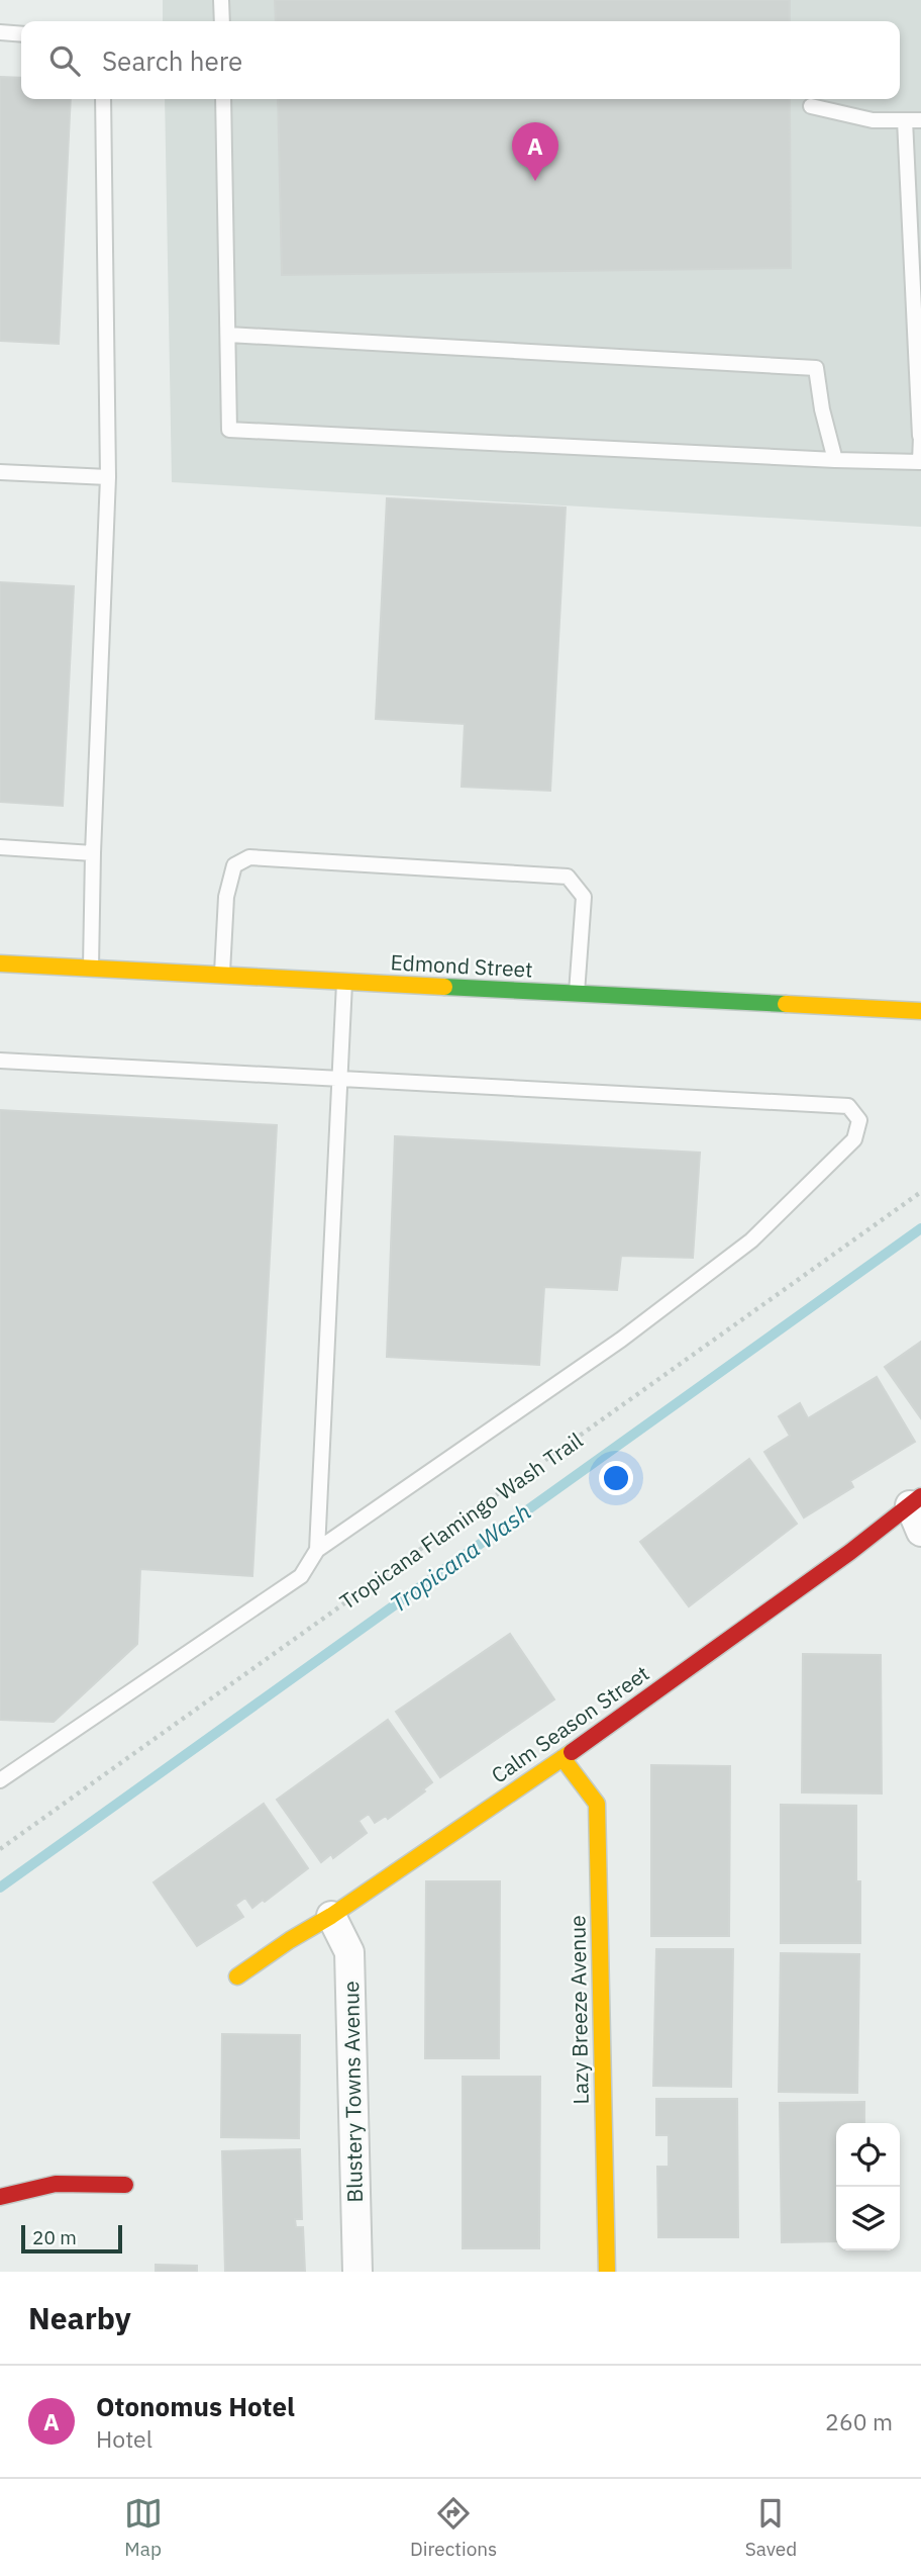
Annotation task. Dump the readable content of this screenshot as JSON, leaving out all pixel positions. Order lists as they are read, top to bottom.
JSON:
{
  "streets": {
    "street": [
      "Edmond Street",
      "Calm Season Street",
      "Lazy Breeze Avenue",
      "Blustery Towns Avenue"
    ],
    "path": ["Tropicana Flamingo Wash Trail"]
  },
  "crossings": [
    ["Calm Season Street", "Lazy Breeze Avenue"],
    ["Calm Season Street", "Blustery Towns Avenue"]
  ],
  "water": ["Tropicana Wash"],
  "scale_bar": "20 m",
  "page": {
    "search": "Search here",
    "pins": "A",
    "scale": "20 m",
    "heading": "Nearby",
    "list": [
      {
        "mark": "A",
        "name": "Otonomus Hotel",
        "note": "Hotel",
        "value": "260 m"
      }
    ],
    "nav": ["Map", "Directions", "Saved"]
  }
}
